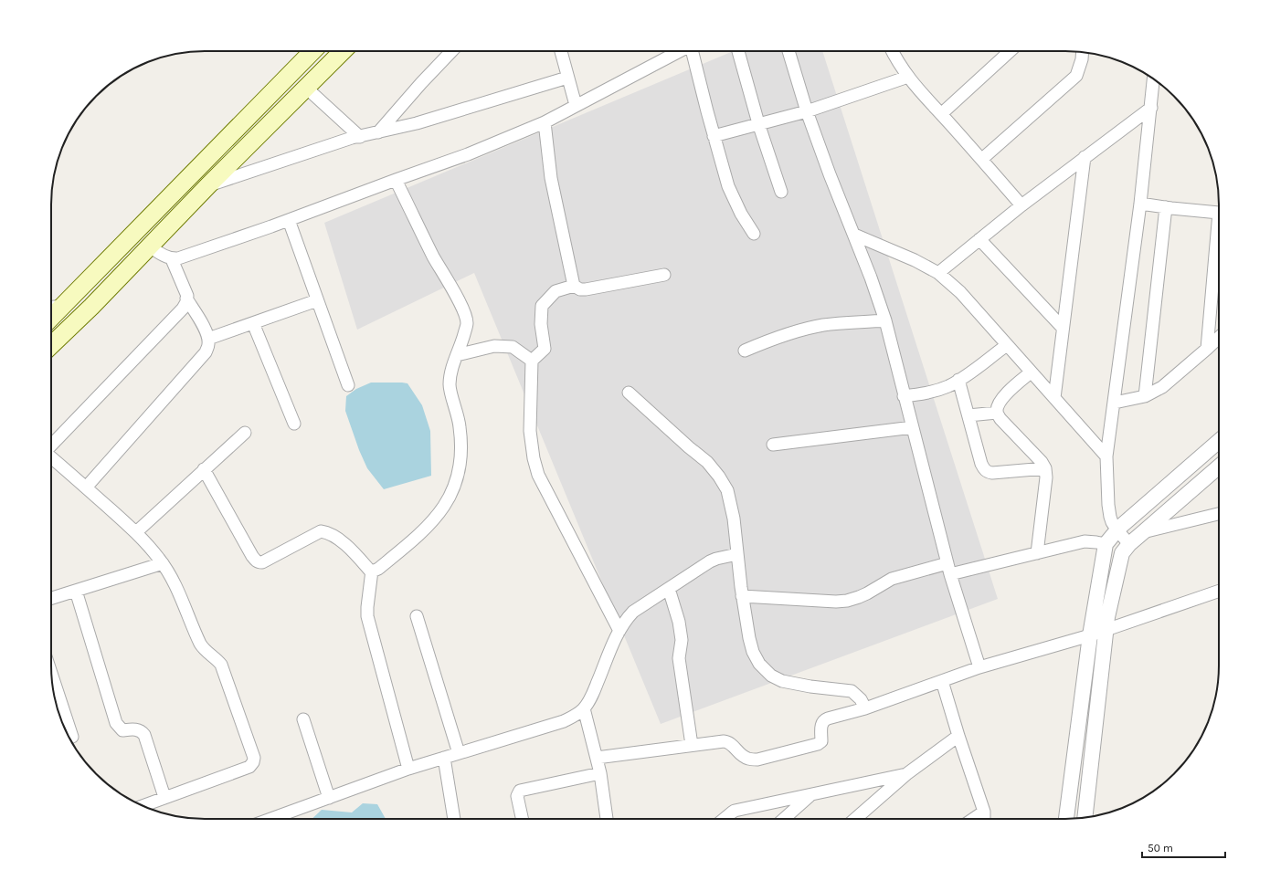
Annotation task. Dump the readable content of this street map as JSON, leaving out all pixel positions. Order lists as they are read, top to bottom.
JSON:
{
  "scale_bar": "50 m"
}
